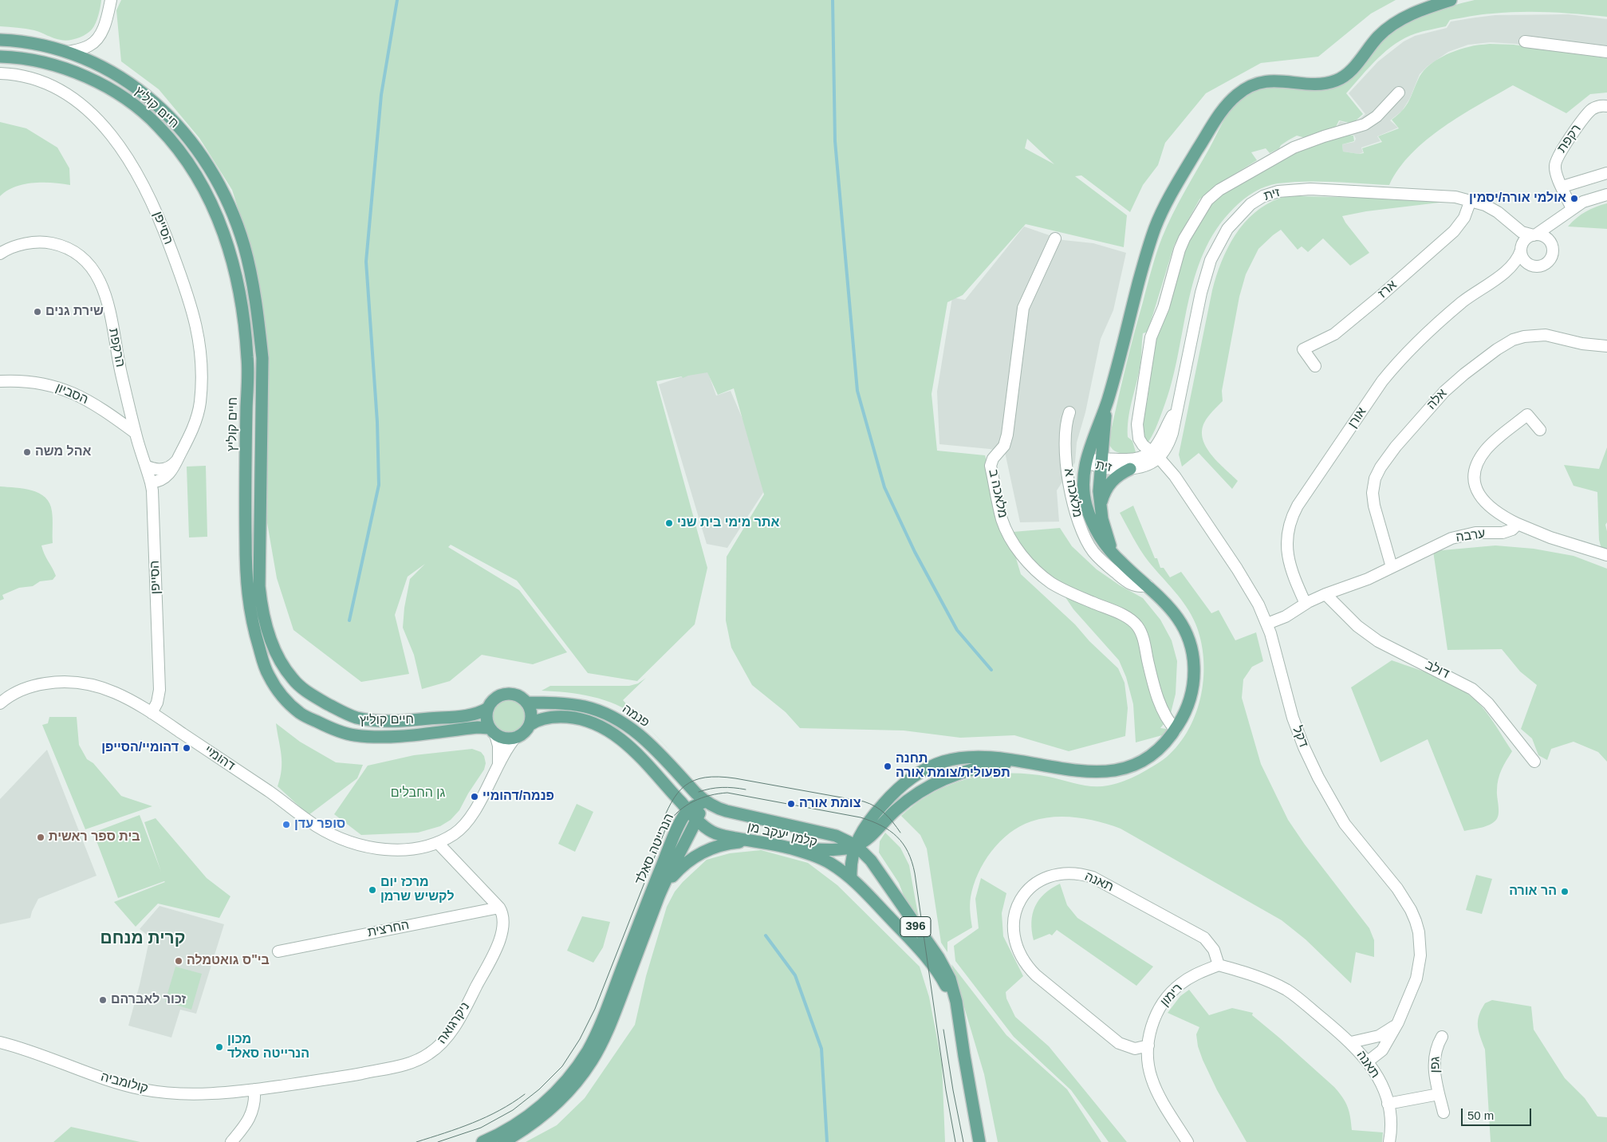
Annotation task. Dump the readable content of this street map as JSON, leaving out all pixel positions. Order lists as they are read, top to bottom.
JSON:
{
  "streets": {
    "main road": [
      "חיים קוליץ",
      "פנמה",
      "קלמן יעקב מן",
      "הנרייטה סאלד",
      "396"
    ],
    "street": [
      "רקפת",
      "זית",
      "הסייפן",
      "ארז",
      "הרקפת",
      "הסביון",
      "אלה",
      "אורן",
      "מלאכה א",
      "מלאכה ב",
      "ערבה",
      "דולב",
      "דקל",
      "דהומיי",
      "תאנה",
      "החרצית",
      "רימון",
      "ניקרגואה",
      "גפן",
      "קולומביה"
    ]
  },
  "crossings": [
    ["חיים קוליץ", "פנמה"],
    ["זית", "ארז"],
    ["זית", "אורן"],
    ["זית", "דקל"],
    ["הסייפן", "הרקפת"],
    ["הסייפן", "דהומיי"],
    ["הרקפת", "הסביון"],
    ["אלה", "ערבה"],
    ["אורן", "ערבה"],
    ["ערבה", "דולב"],
    ["ערבה", "דקל"],
    ["פנמה", "קלמן יעקב מן"],
    ["פנמה", "הנרייטה סאלד"],
    ["דקל", "תאנה"],
    ["קלמן יעקב מן", "הנרייטה סאלד"],
    ["תאנה", "רימון"],
    ["החרצית", "ניקרגואה"],
    ["ניקרגואה", "קולומביה"]
  ],
  "districts": ["קרית מנחם"],
  "parks": ["גן החבלים"],
  "places": [
    "אולמי אורה/יסמין",
    "שירת גנים",
    "אהל משה",
    "אתר מימי בית שני",
    "דהומיי/הסייפן",
    "תחנה תפעולית/צומת אורה",
    "פנמה/דהומיי",
    "צומת אורה",
    "סופר עדן",
    "בית ספר ראשית",
    "מרכז יום לקשיש שרמן",
    "הר אורה",
    "בי\"ס גואטמלה",
    "זכור לאברהם",
    "מכון הנרייטה סאלד"
  ],
  "scale_bar": "50 m"
}
